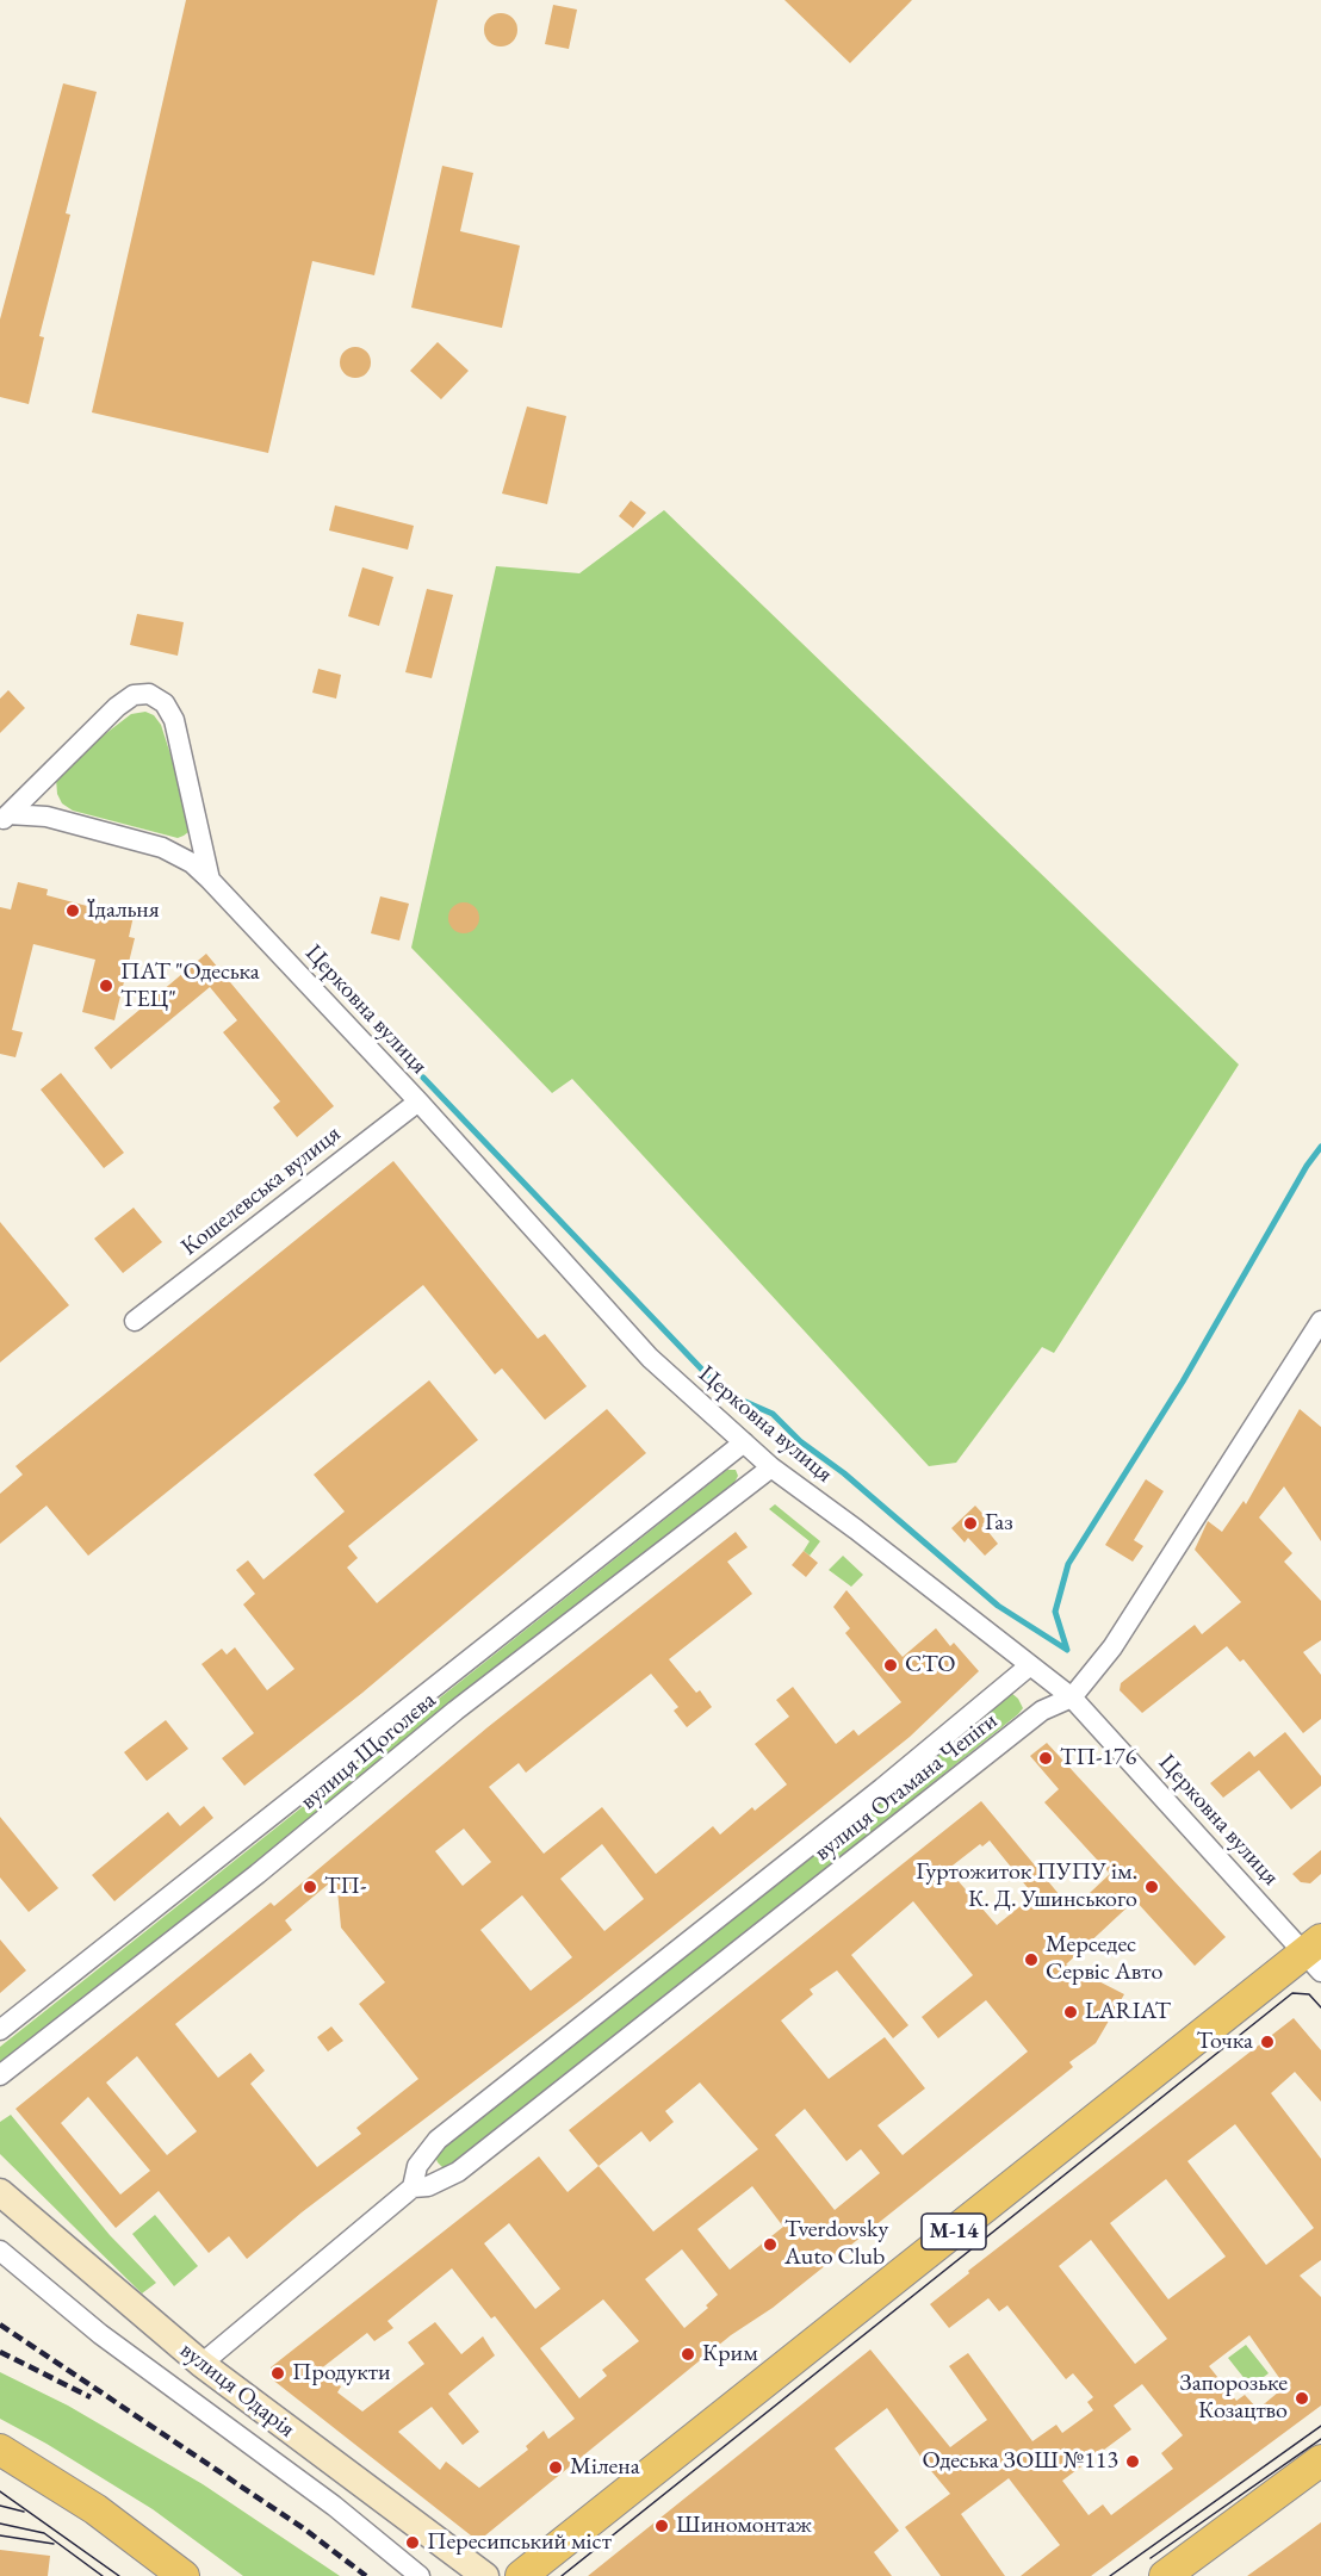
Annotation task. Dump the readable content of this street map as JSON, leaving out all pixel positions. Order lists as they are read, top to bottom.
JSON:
{
  "streets": {
    "main road": ["М-14"],
    "street": [
      "Церковна вулиця",
      "Кошелевська вулиця",
      "вулиця Щоголєва",
      "вулиця Отамана Чепіги",
      "вулиця Одарія"
    ]
  },
  "crossings": [
    ["Церковна вулиця", "Кошелевська вулиця"],
    ["Церковна вулиця", "вулиця Щоголєва"],
    ["Церковна вулиця", "вулиця Отамана Чепіги"],
    ["Церковна вулиця", "М-14"],
    ["вулиця Отамана Чепіги", "вулиця Одарія"]
  ],
  "places": [
    "Їдальня",
    "ПАТ \"Одеська ТЕЦ\"",
    "Газ",
    "СТО",
    "ТП-176",
    "ТП-",
    "Гуртожиток ПУПУ ім. К. Д. Ушинського",
    "Мерседес Сервіс Авто",
    "LARIAT",
    "Точка",
    "Tverdovsky Auto Club",
    "Крим",
    "Продукти",
    "Запорозьке Козацтво",
    "Одеська ЗОШ №113",
    "Мілена",
    "Шиномонтаж",
    "Пересипський міст"
  ]
}
